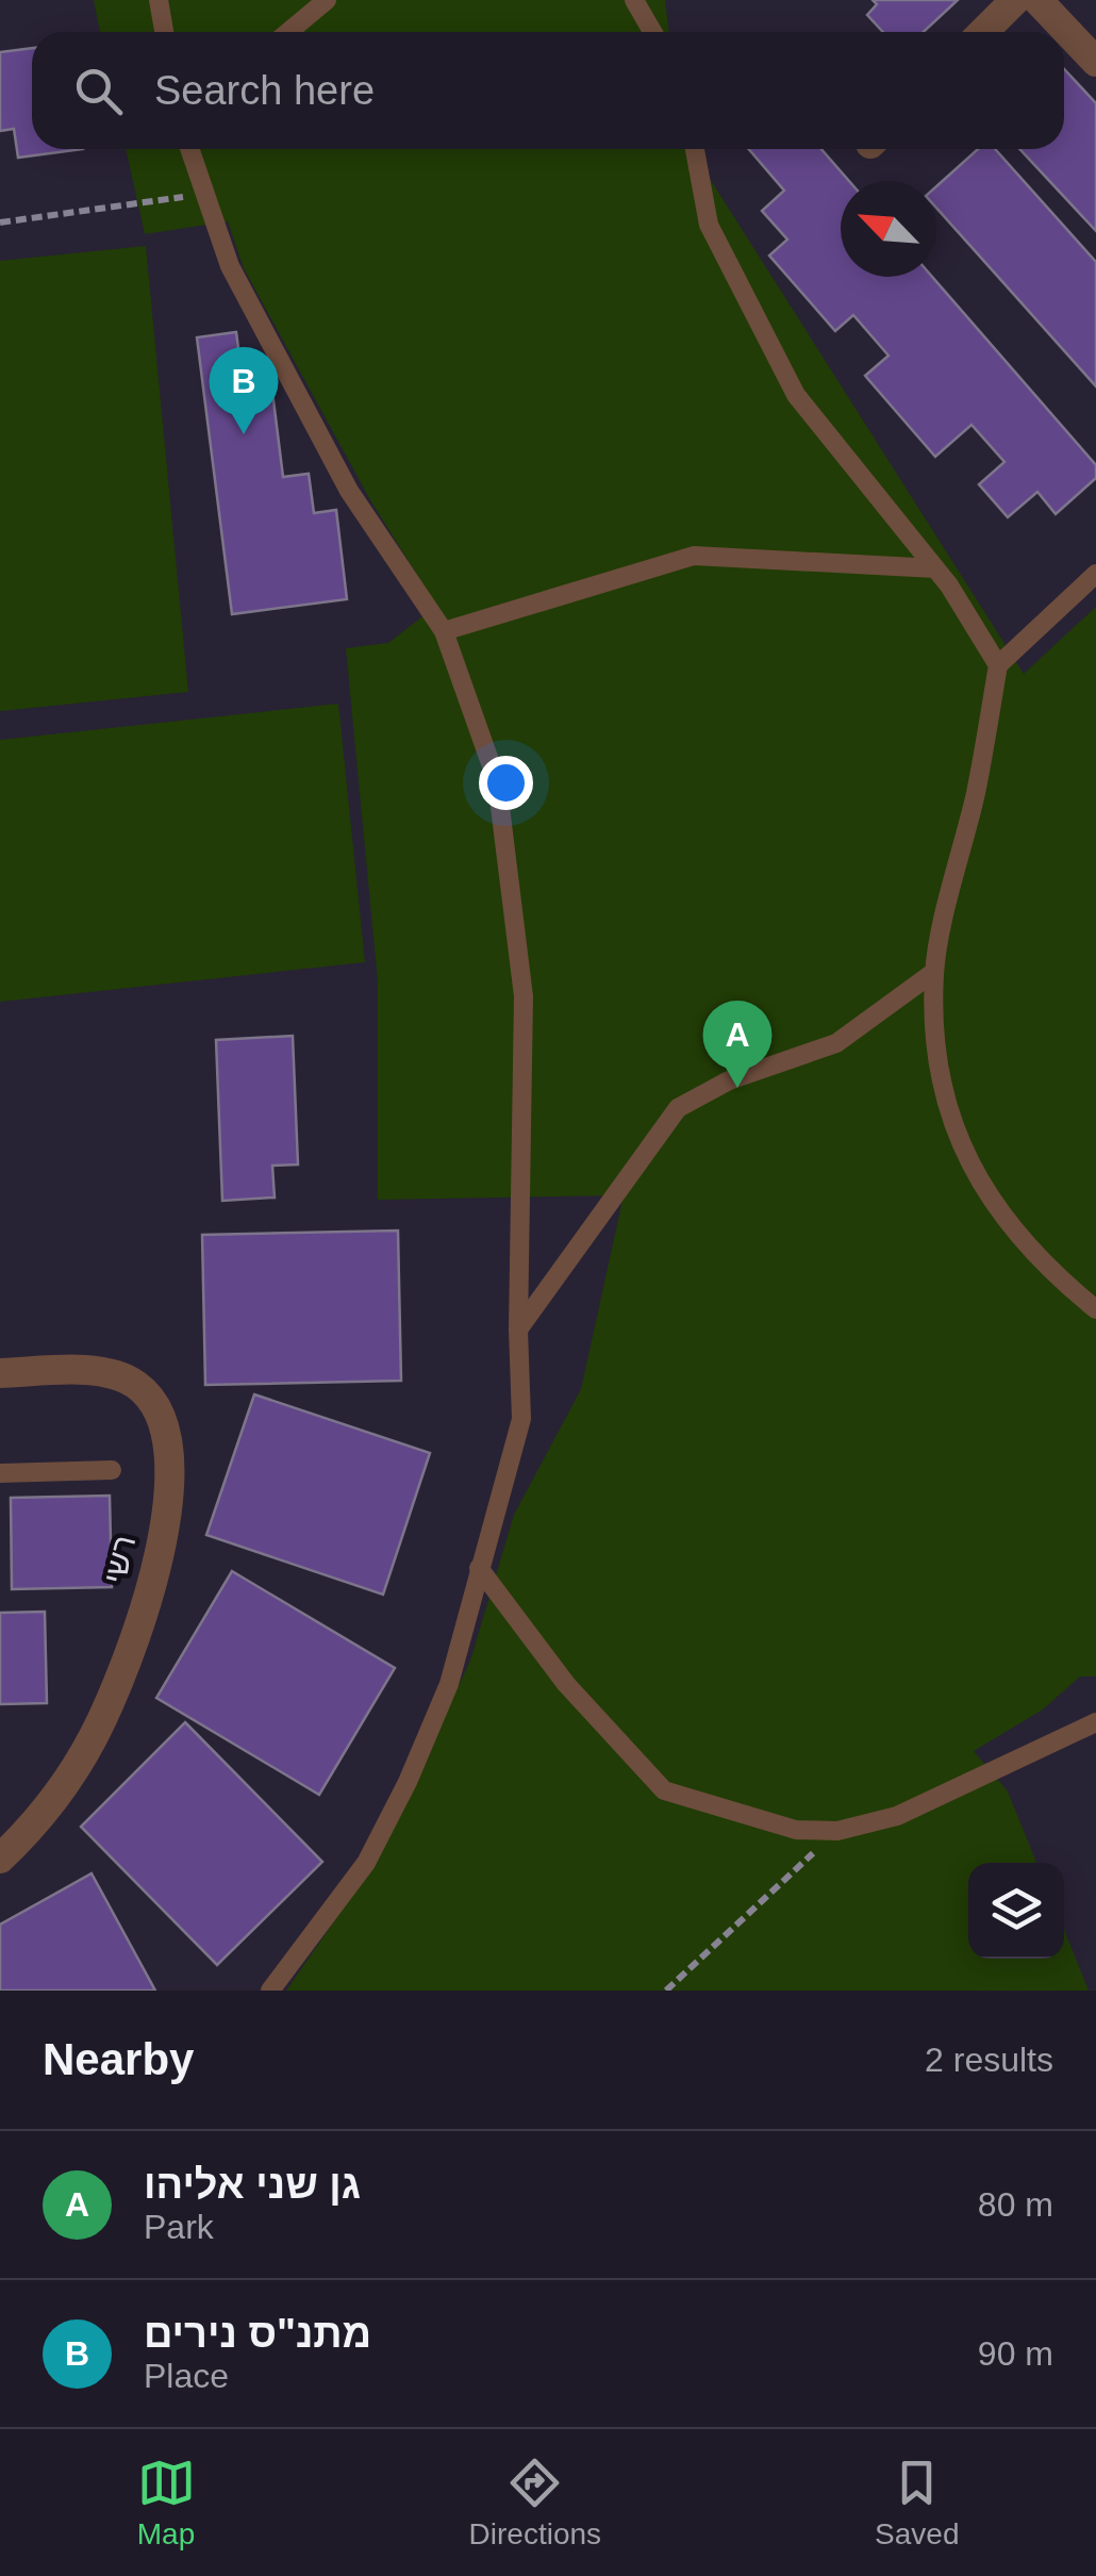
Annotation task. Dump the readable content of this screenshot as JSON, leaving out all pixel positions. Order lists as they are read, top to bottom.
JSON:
{
  "streets": {
    "street": ["רשי"]
  },
  "north": "top left",
  "page": {
    "search": "Search here",
    "pins": ["B", "A"],
    "heading": ["Nearby", "2 results"],
    "list": [
      {
        "mark": "A",
        "name": "גן שני אליהו",
        "note": "Park",
        "value": "80 m"
      },
      {
        "mark": "B",
        "name": "מתנ\"ס נירים",
        "note": "Place",
        "value": "90 m"
      }
    ],
    "nav": ["Map", "Directions", "Saved"]
  }
}
